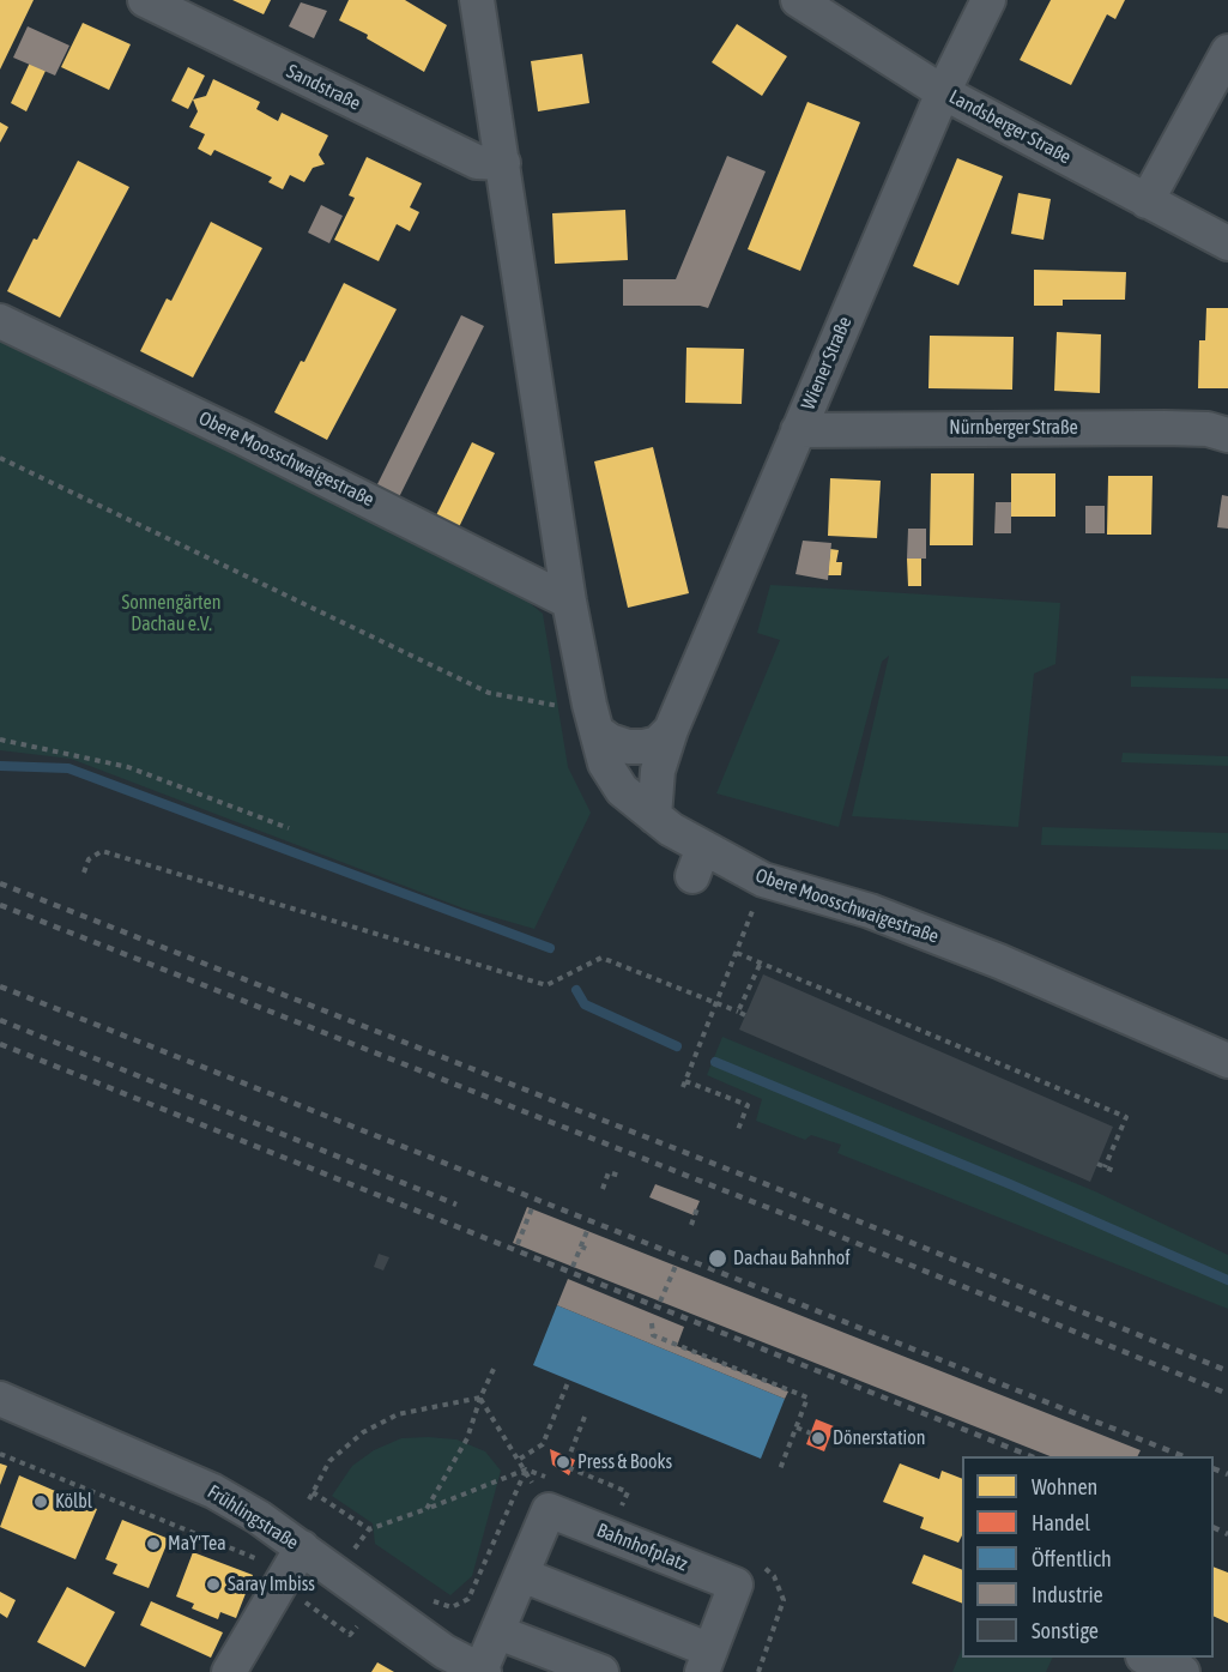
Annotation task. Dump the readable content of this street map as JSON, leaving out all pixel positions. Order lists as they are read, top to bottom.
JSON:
{
  "streets": {
    "street": [
      "Sandstraße",
      "Landsberger Straße",
      "Wiener Straße",
      "Nürnberger Straße",
      "Obere Moosschwaigestraße",
      "Frühlingstraße",
      "Bahnhofplatz"
    ]
  },
  "crossings": [
    ["Sandstraße", "Obere Moosschwaigestraße"],
    ["Landsberger Straße", "Wiener Straße"],
    ["Wiener Straße", "Nürnberger Straße"],
    ["Wiener Straße", "Obere Moosschwaigestraße"],
    ["Frühlingstraße", "Bahnhofplatz"]
  ],
  "parks": ["Sonnengärten Dachau e.V."],
  "places": [
    "Dachau Bahnhof",
    "Dönerstation",
    "Press & Books",
    "Kölbl",
    "MaY'Tea",
    "Saray Imbiss"
  ],
  "legend": [
    "Wohnen",
    "Handel",
    "Öffentlich",
    "Industrie",
    "Sonstige"
  ]
}
